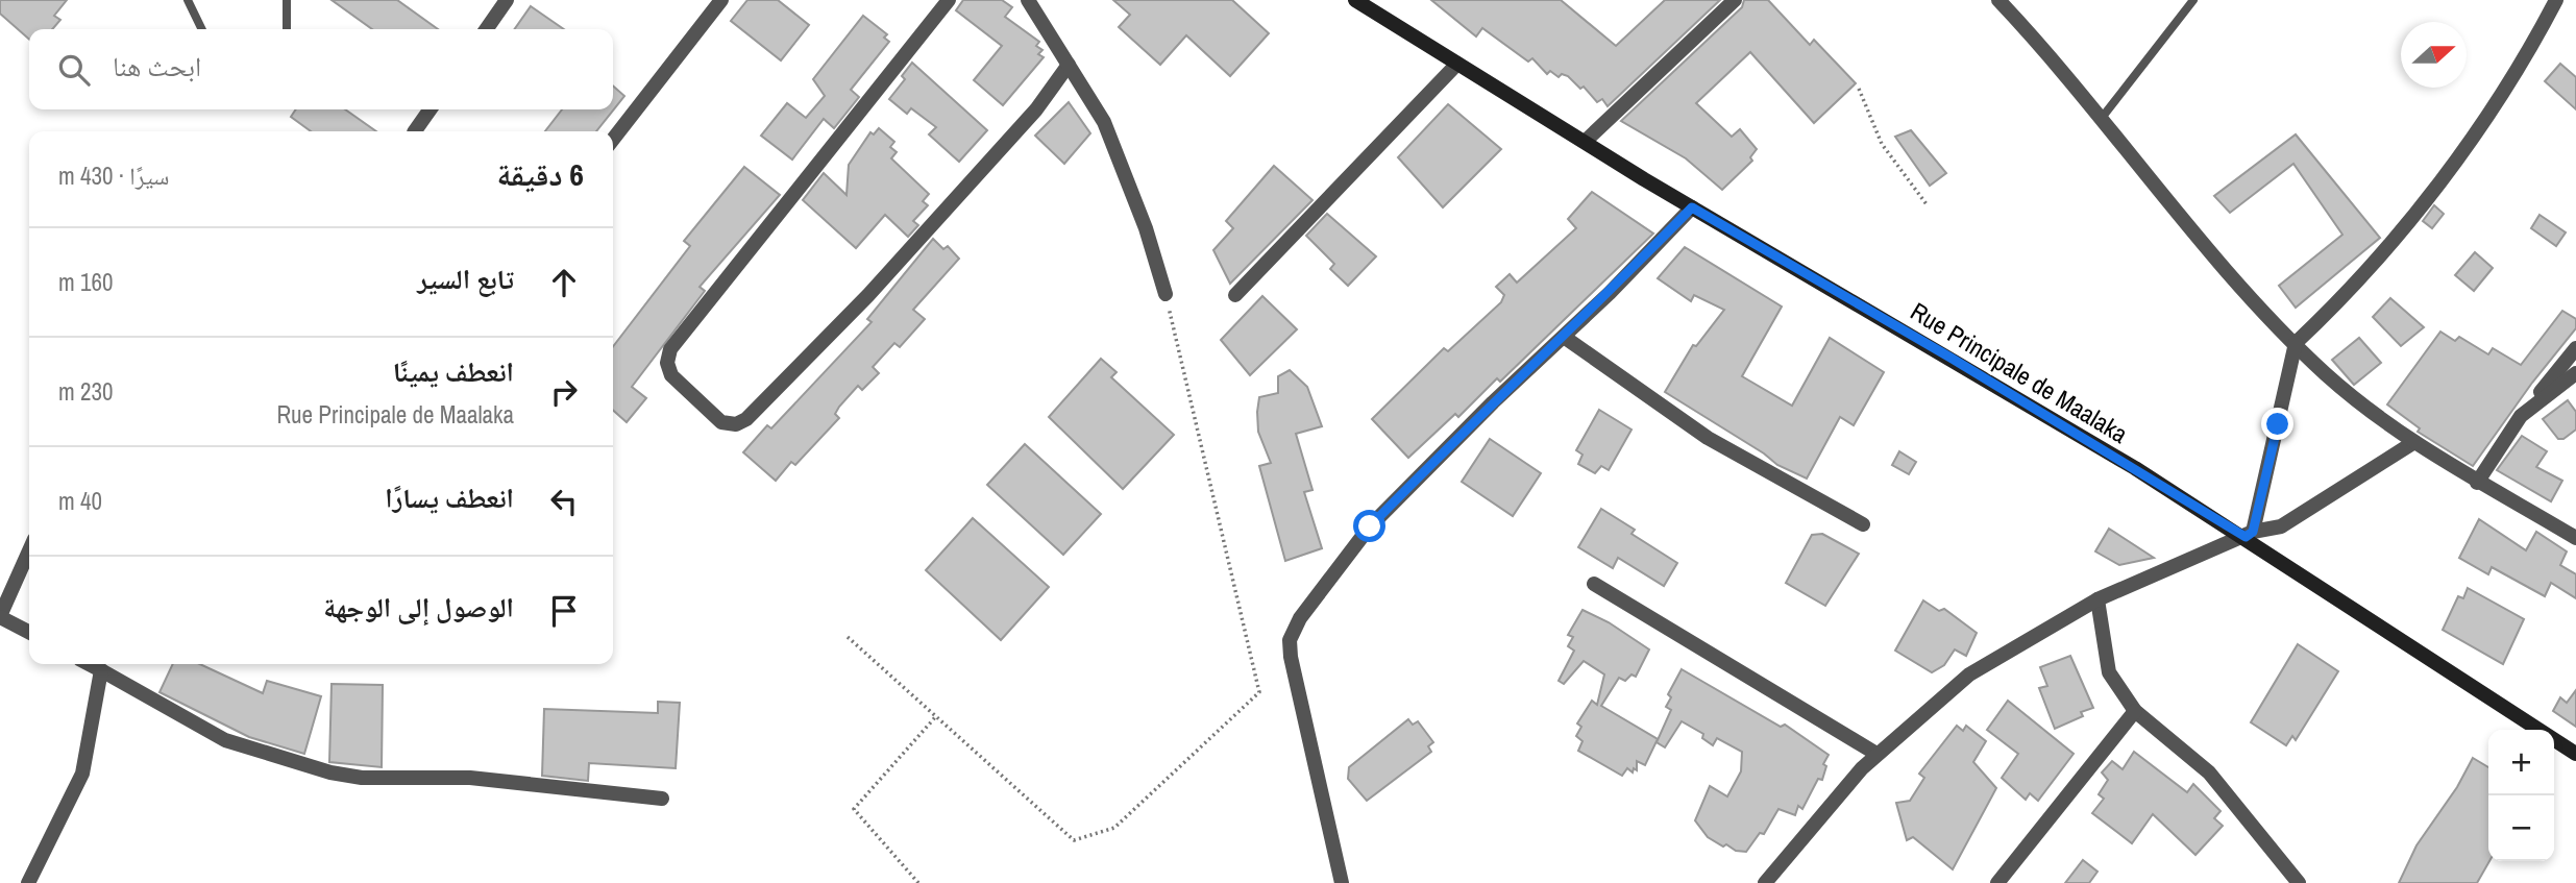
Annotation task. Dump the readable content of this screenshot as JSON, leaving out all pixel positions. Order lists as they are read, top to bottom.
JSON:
{
  "streets": {
    "main road": ["Rue Principale de Maalaka"]
  },
  "north": "right",
  "page": {
    "search": "ابحث هنا",
    "heading": ["6 دقيقة", "سيرًا · 430 m"],
    "list": [
      ["تابع السير", "160 m"],
      ["انعطف يمينًا", "Rue Principale de Maalaka", "230 m"],
      ["انعطف يسارًا", "40 m"],
      "الوصول إلى الوجهة"
    ],
    "map_buttons": ["+", "−"]
  }
}
